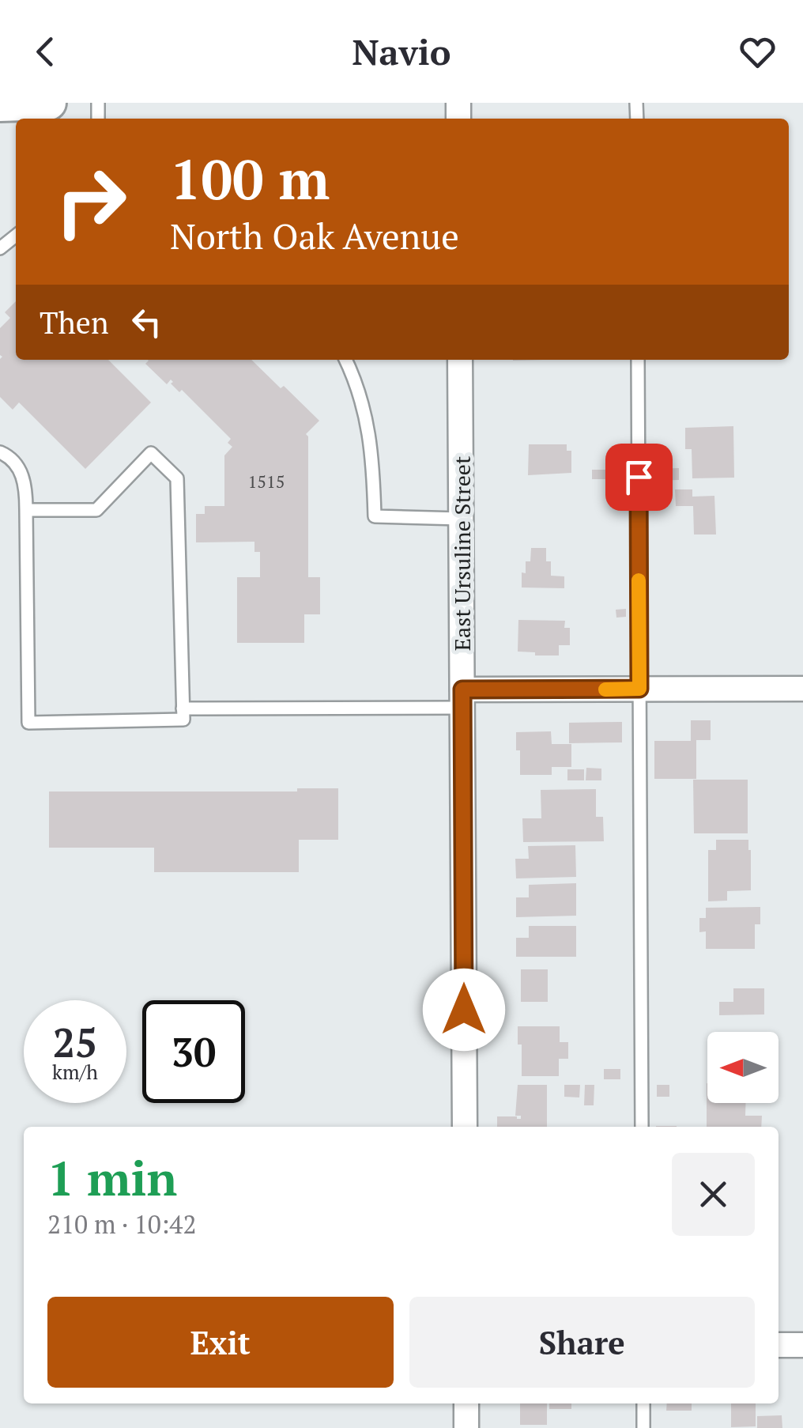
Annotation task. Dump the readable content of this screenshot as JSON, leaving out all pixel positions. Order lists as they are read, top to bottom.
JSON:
{
  "streets": {
    "street": ["East Ursuline Street"]
  },
  "house_numbers": ["1515"],
  "north": "left",
  "page": {
    "header": "Navio",
    "turn": ["100 m", "North Oak Avenue"],
    "then": "Then",
    "speed": "25 km/h",
    "limit": "30",
    "heading": ["1 min", "210 m · 10:42"],
    "buttons": ["Exit", "Share"]
  }
}
